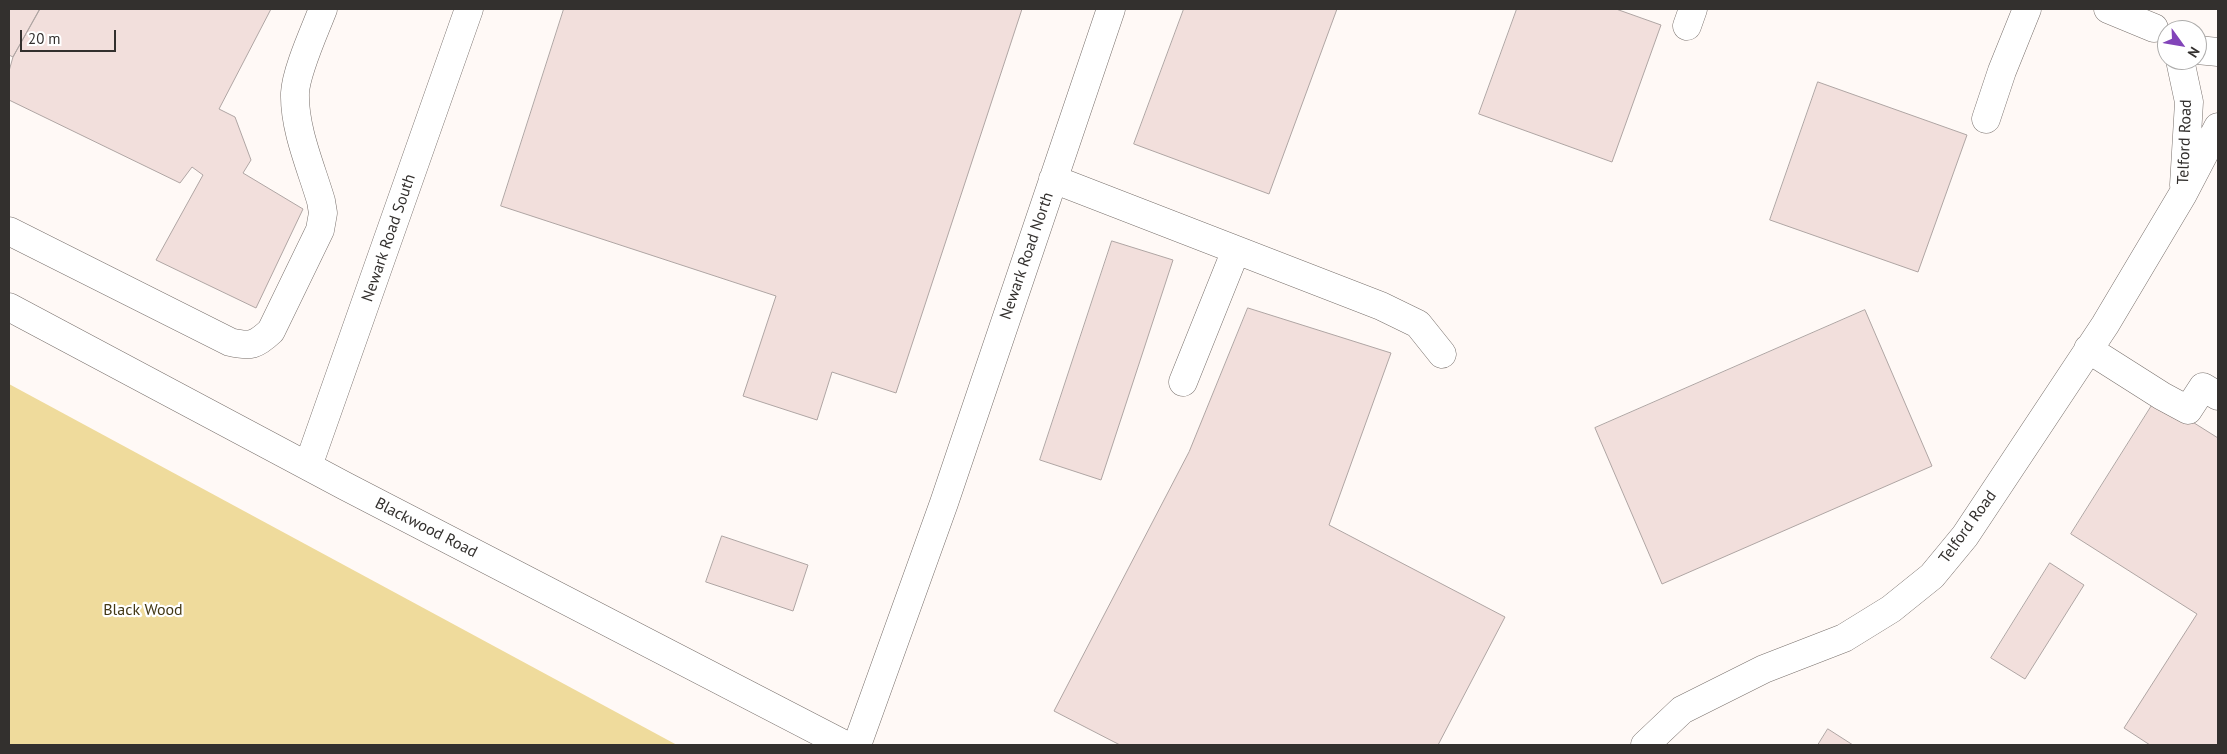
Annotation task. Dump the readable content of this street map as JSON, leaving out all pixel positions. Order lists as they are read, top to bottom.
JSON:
{
  "streets": {
    "street": [
      "Telford Road",
      "Newark Road South",
      "Newark Road North",
      "Blackwood Road"
    ]
  },
  "crossings": [
    ["Newark Road South", "Blackwood Road"]
  ],
  "parks": ["Black Wood"],
  "scale_bar": "20 m",
  "north": "bottom right"
}
